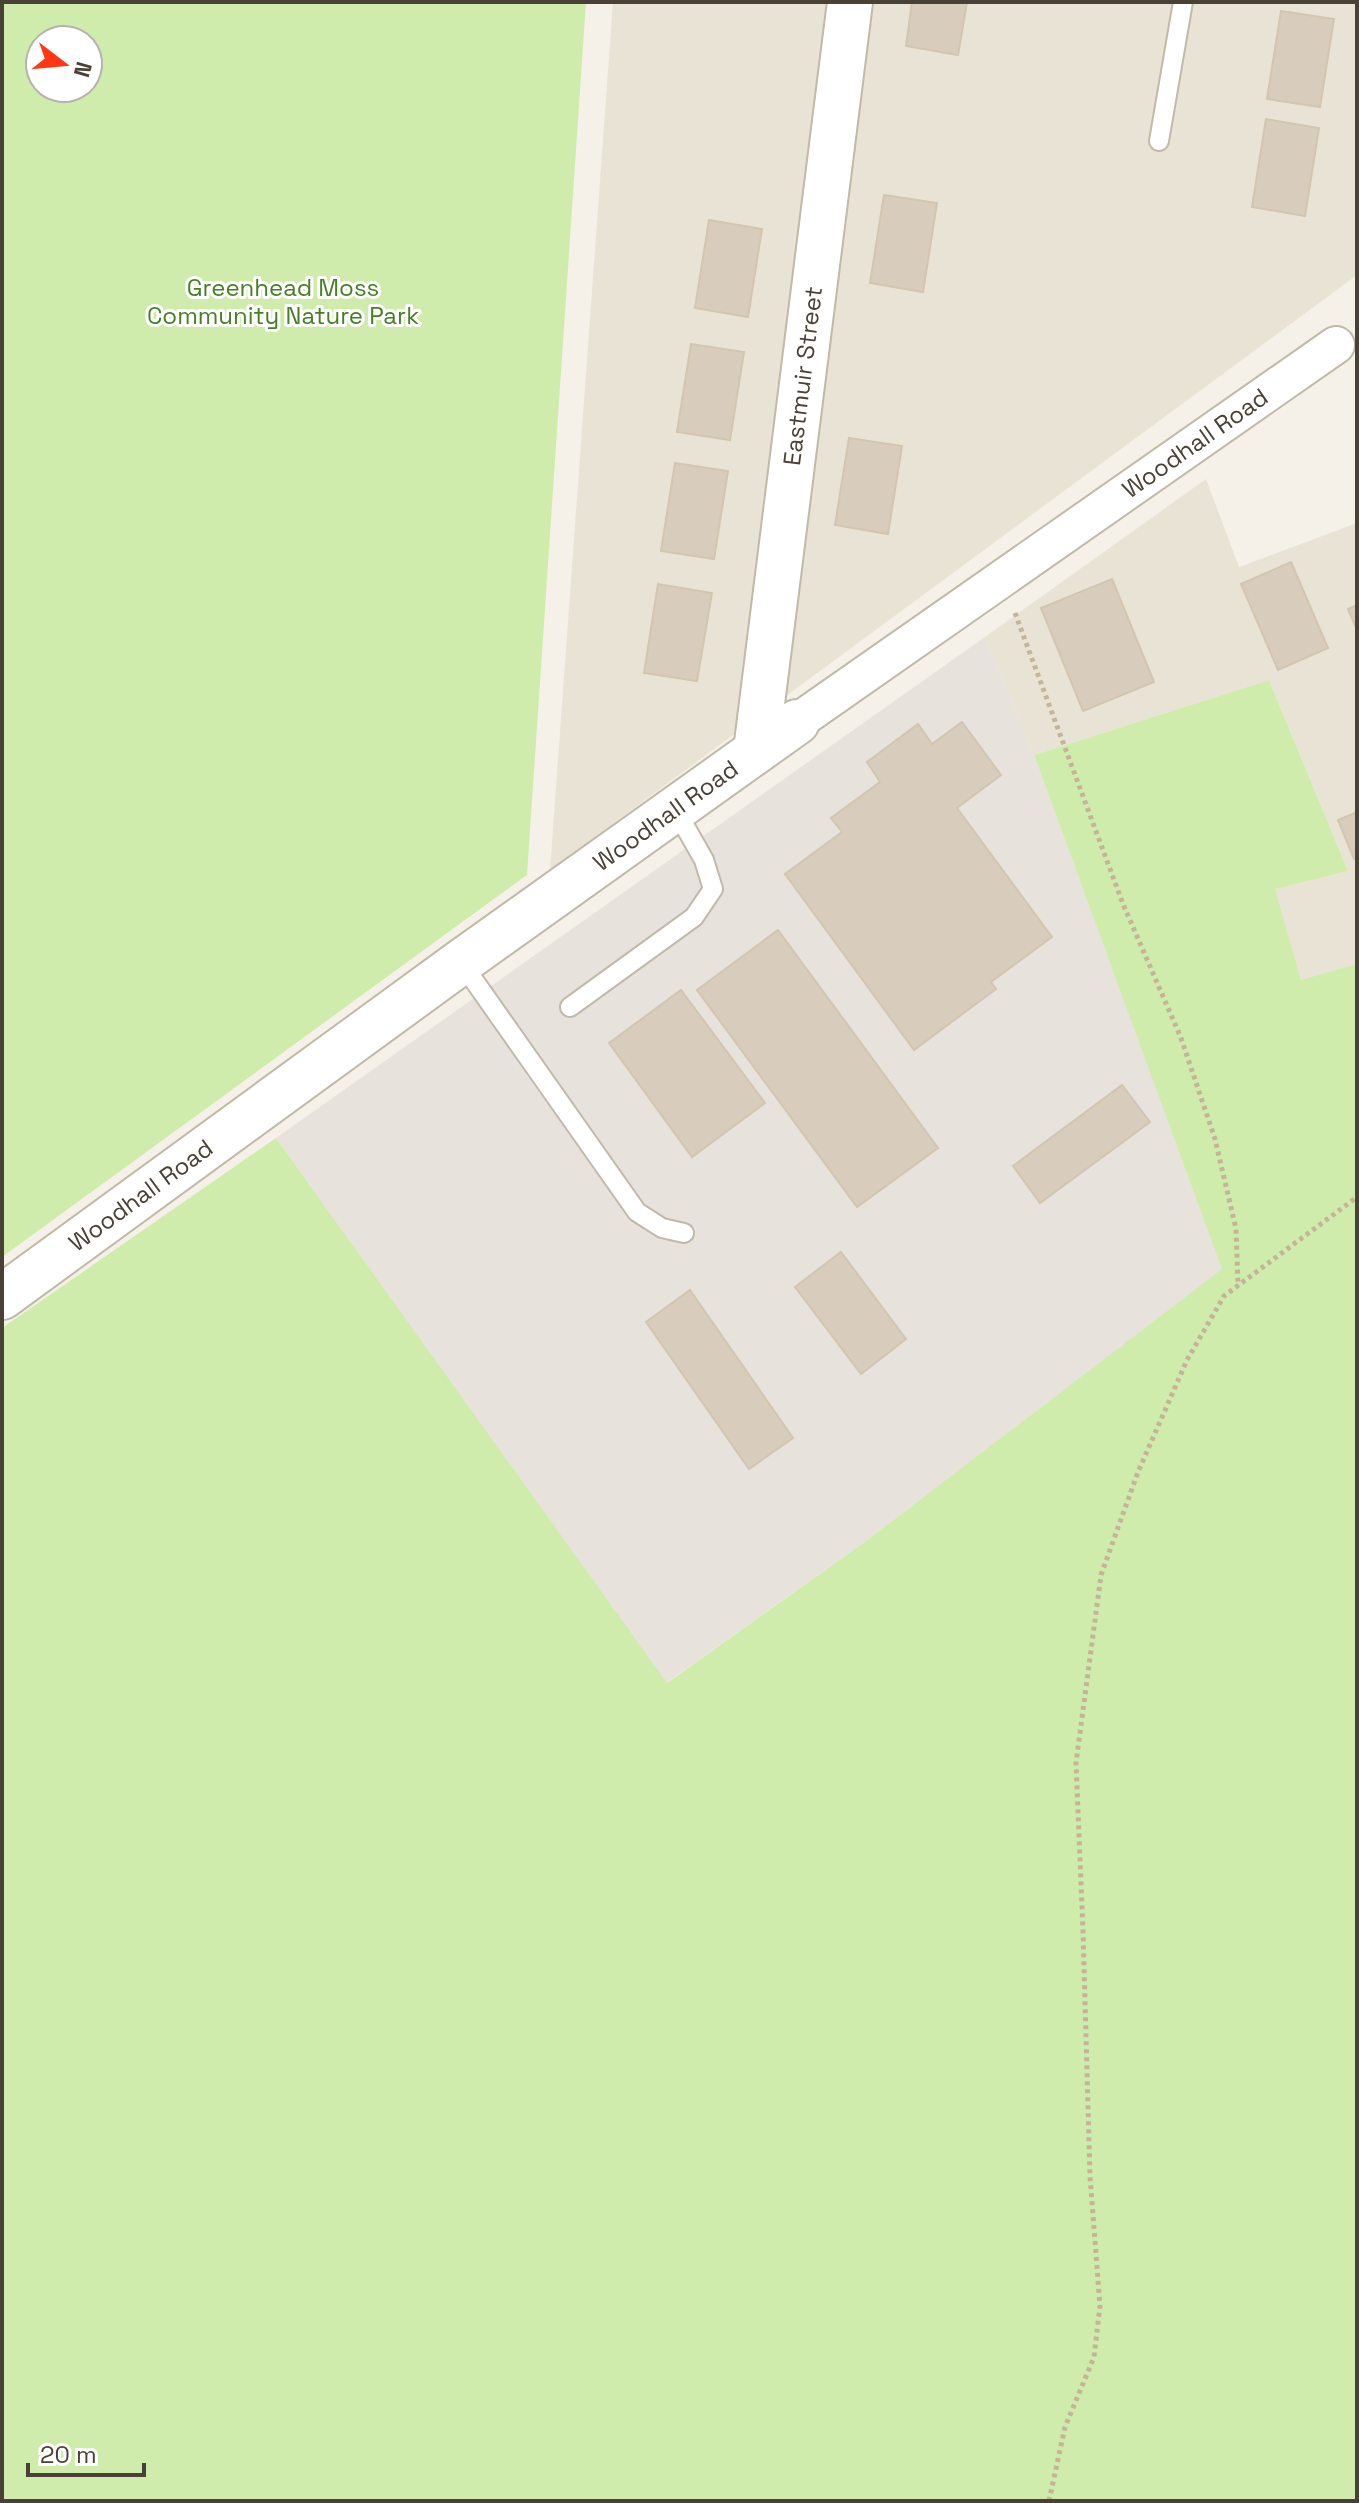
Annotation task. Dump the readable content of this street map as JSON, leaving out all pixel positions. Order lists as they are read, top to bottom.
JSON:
{
  "streets": {
    "street": ["Eastmuir Street", "Woodhall Road"]
  },
  "crossings": [
    ["Eastmuir Street", "Woodhall Road"]
  ],
  "parks": ["Greenhead Moss Community Nature Park"],
  "scale_bar": "20 m",
  "north": "right"
}
